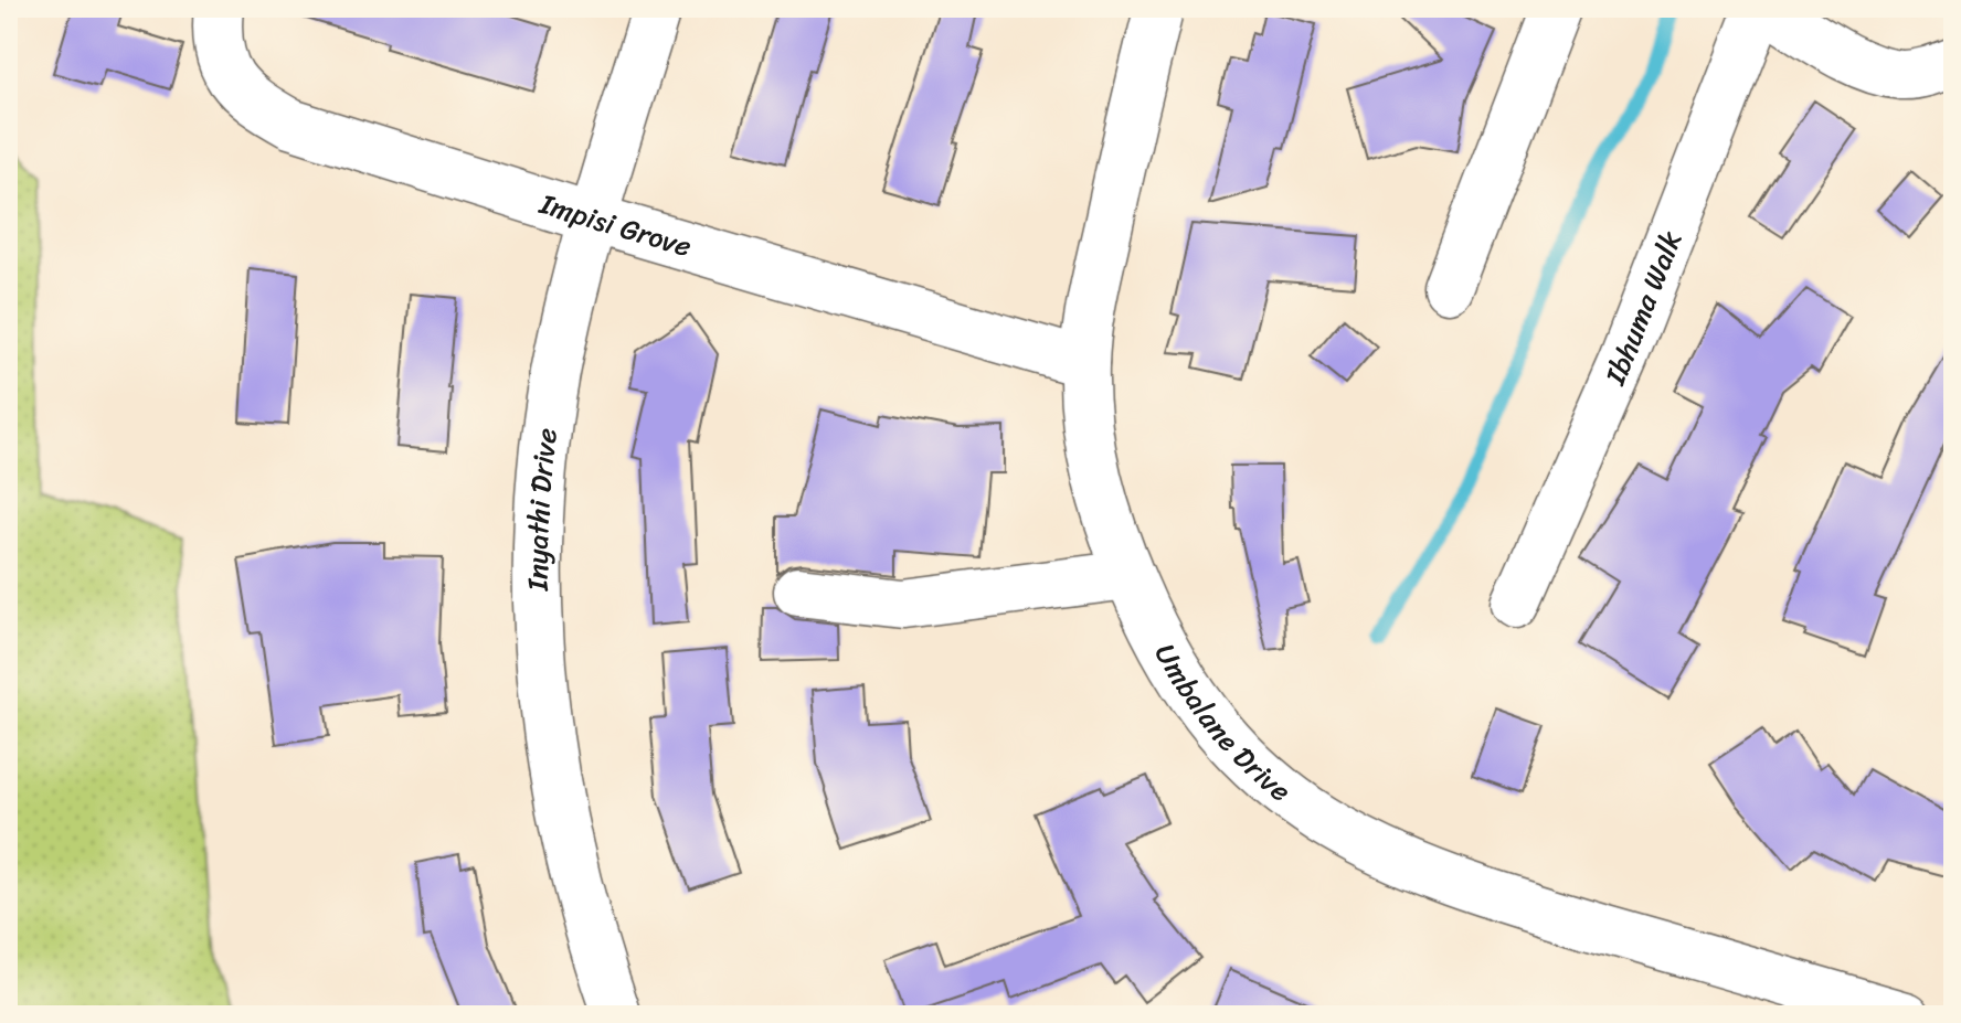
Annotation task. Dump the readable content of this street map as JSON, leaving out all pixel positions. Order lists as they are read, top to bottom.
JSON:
{
  "streets": {
    "street": [
      "Impisi Grove",
      "Ibhuma Walk",
      "Inyathi Drive",
      "Umbalane Drive"
    ]
  },
  "crossings": [
    ["Impisi Grove", "Inyathi Drive"],
    ["Impisi Grove", "Umbalane Drive"]
  ]
}
